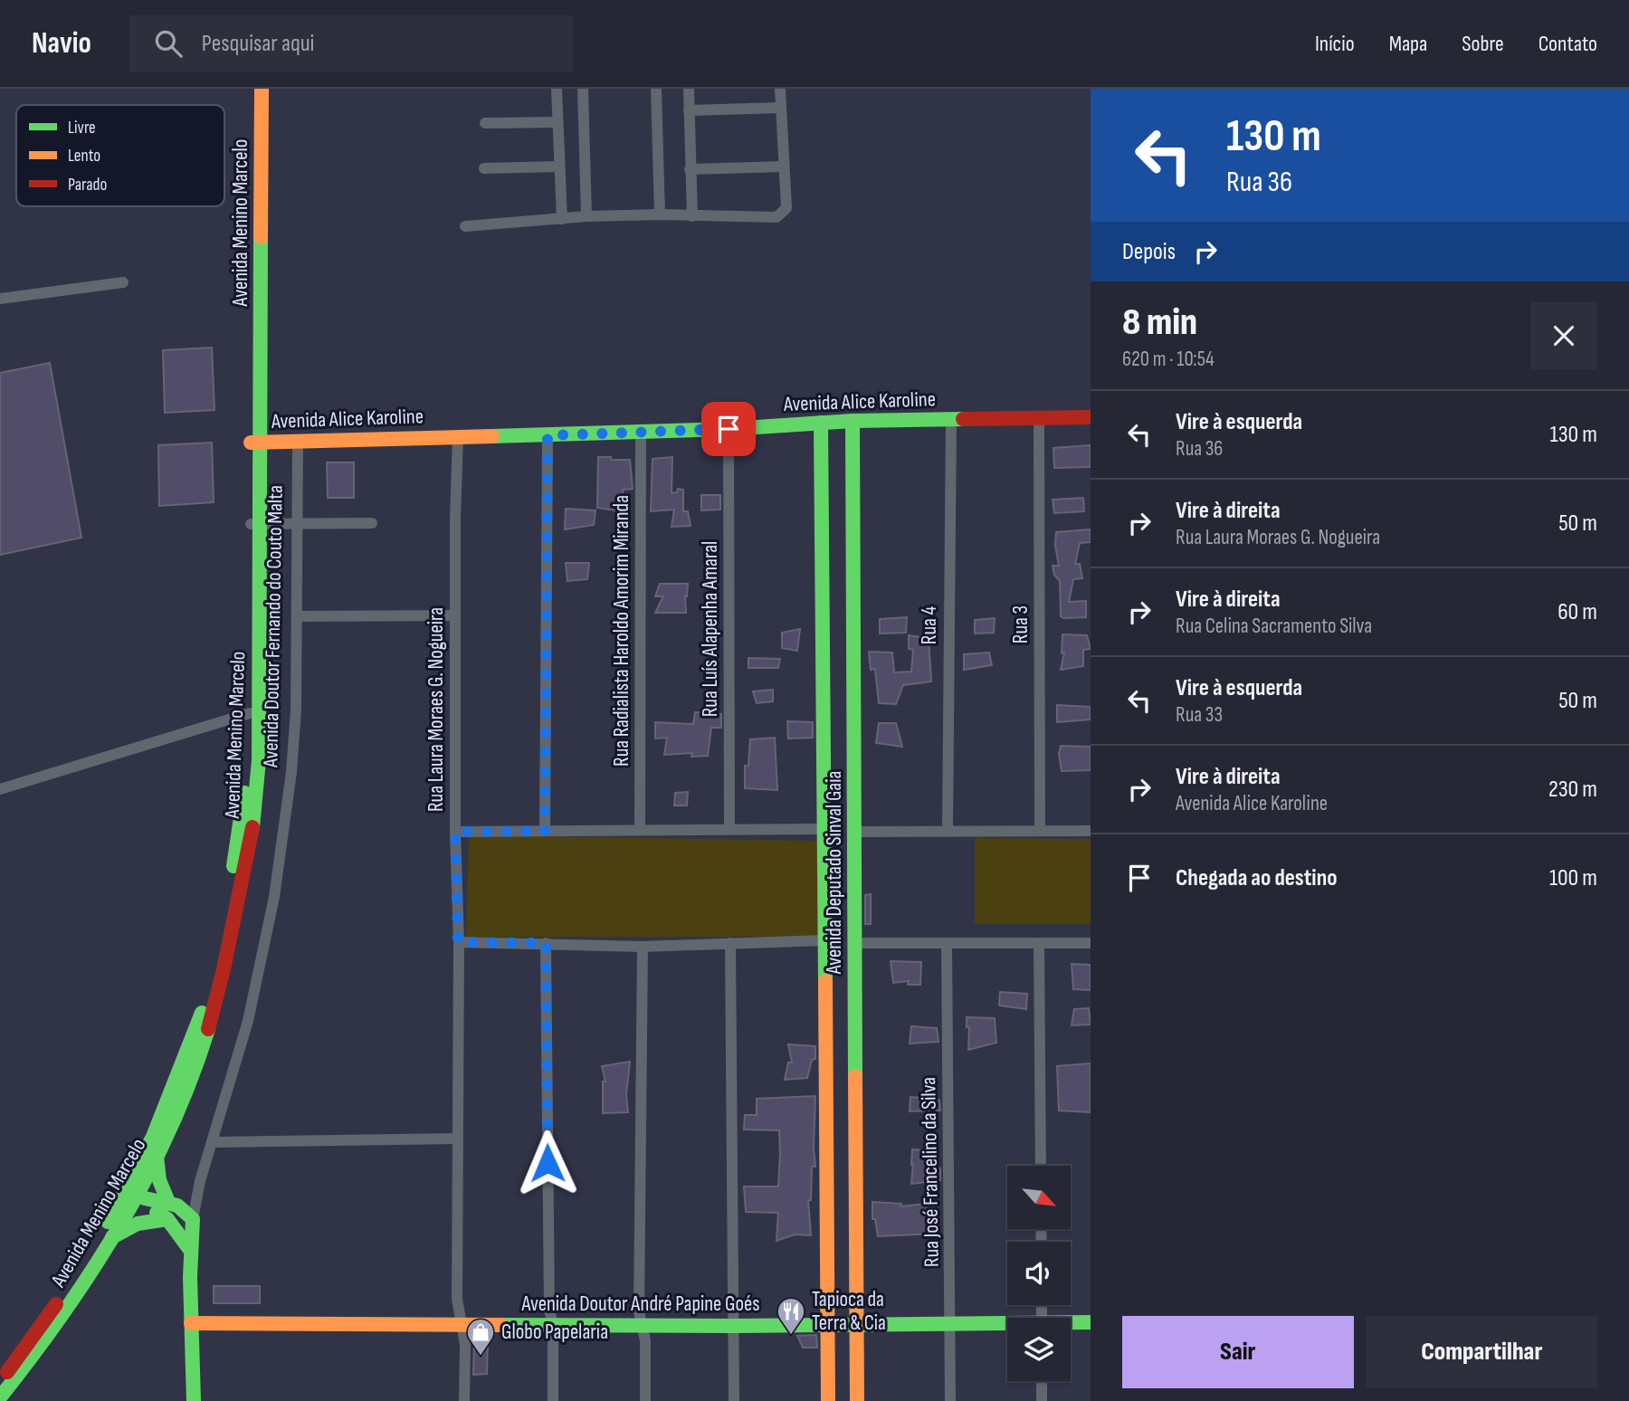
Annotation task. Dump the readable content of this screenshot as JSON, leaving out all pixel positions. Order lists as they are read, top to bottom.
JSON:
{
  "streets": {
    "street": [
      "Avenida Menino Marcelo",
      "Avenida Alice Karoline",
      "Rua 3",
      "Rua 4",
      "Avenida Doutor Fernando do Couto Malta",
      "Rua Luís Alapenha Amaral",
      "Rua Radialista Haroldo Amorim Miranda",
      "Rua Laura Moraes G. Nogueira",
      "Avenida Deputado Sinval Gaia",
      "Rua José Francelino da Silva",
      "Avenida Doutor André Papine Goés"
    ]
  },
  "crossings": [
    ["Avenida Menino Marcelo", "Avenida Alice Karoline"],
    ["Avenida Alice Karoline", "Rua 3"],
    ["Avenida Alice Karoline", "Rua 4"],
    ["Avenida Alice Karoline", "Avenida Doutor Fernando do Couto Malta"],
    ["Avenida Alice Karoline", "Rua Luís Alapenha Amaral"],
    ["Avenida Alice Karoline", "Rua Radialista Haroldo Amorim Miranda"],
    ["Avenida Alice Karoline", "Rua Laura Moraes G. Nogueira"],
    ["Avenida Alice Karoline", "Avenida Deputado Sinval Gaia"],
    ["Avenida Doutor Fernando do Couto Malta", "Avenida Doutor André Papine Goés"],
    ["Rua Laura Moraes G. Nogueira", "Avenida Doutor André Papine Goés"],
    ["Avenida Deputado Sinval Gaia", "Avenida Doutor André Papine Goés"],
    ["Rua José Francelino da Silva", "Avenida Doutor André Papine Goés"]
  ],
  "places": {
    "restaurant": ["Tapioca da Terra & Cia"],
    "shop": ["Globo Papelaria"]
  },
  "legend": ["Livre", "Lento", "Parado"],
  "north": "bottom right",
  "page": {
    "header": "Navio",
    "search": "Pesquisar aqui",
    "nav": [
      "Início",
      "Mapa",
      "Sobre",
      "Contato"
    ],
    "turn": ["130 m", "Rua 36"],
    "then": "Depois",
    "heading": ["8 min", "620 m · 10:54"],
    "list": [
      {
        "name": "Vire à esquerda",
        "note": "Rua 36",
        "value": "130 m"
      },
      {
        "name": "Vire à direita",
        "note": "Rua Laura Moraes G. Nogueira",
        "value": "50 m"
      },
      {
        "name": "Vire à direita",
        "note": "Rua Celina Sacramento Silva",
        "value": "60 m"
      },
      {
        "name": "Vire à esquerda",
        "note": "Rua 33",
        "value": "50 m"
      },
      {
        "name": "Vire à direita",
        "note": "Avenida Alice Karoline",
        "value": "230 m"
      },
      {
        "name": "Chegada ao destino",
        "value": "100 m"
      }
    ],
    "buttons": ["Sair", "Compartilhar"]
  }
}
